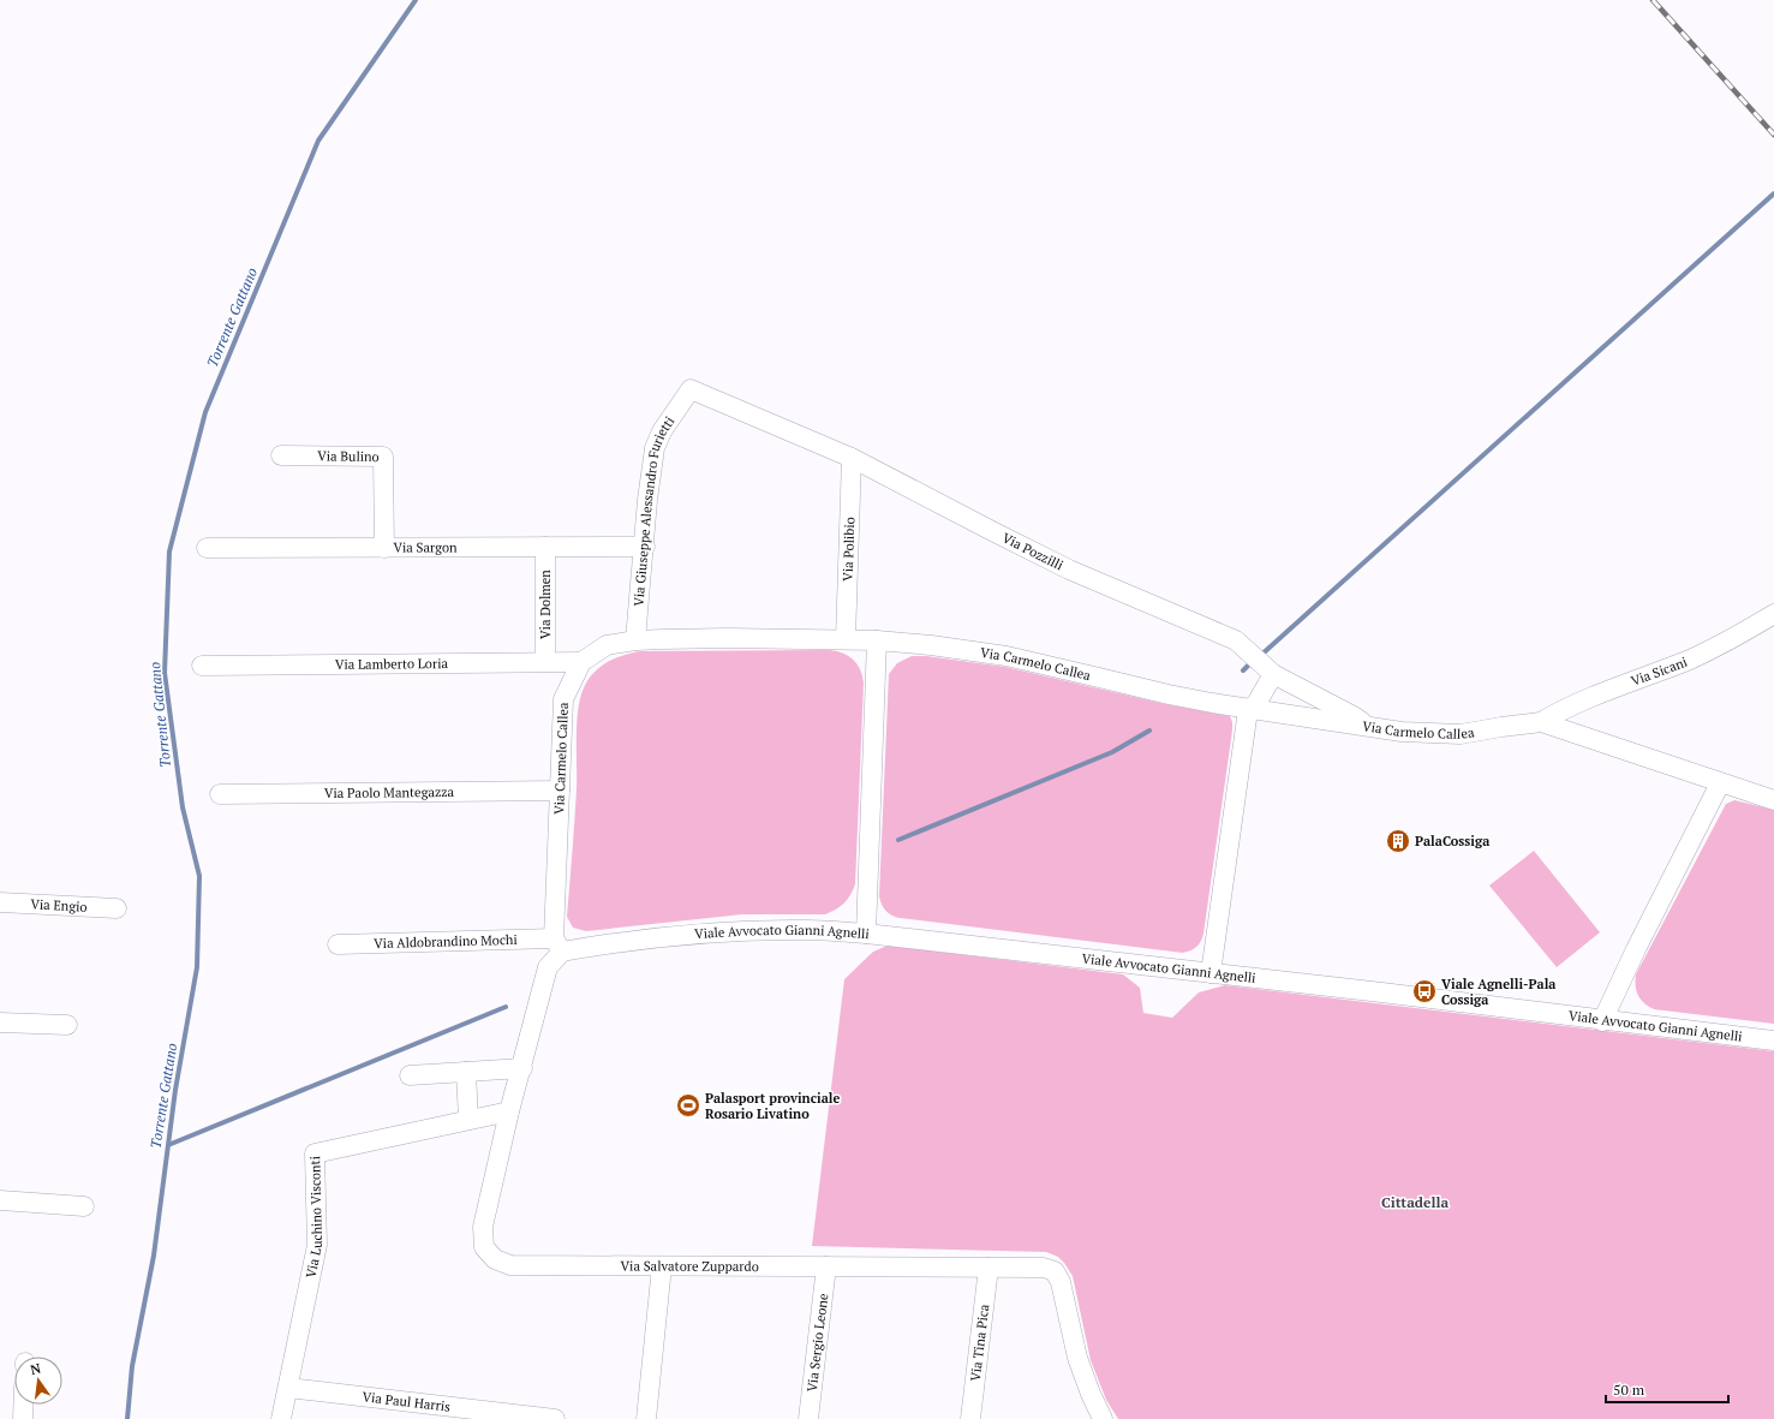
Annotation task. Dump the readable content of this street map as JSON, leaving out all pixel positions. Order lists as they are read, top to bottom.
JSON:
{
  "streets": {
    "street": [
      "Via Bulino",
      "Via Giuseppe Alessandro Furietti",
      "Via Sargon",
      "Via Polibio",
      "Via Pozzilli",
      "Via Dolmen",
      "Via Lamberto Loria",
      "Via Carmelo Callea",
      "Via Sicani",
      "Via Paolo Mantegazza",
      "Via Engio",
      "Viale Avvocato Gianni Agnelli",
      "Via Aldobrandino Mochi",
      "Via Luchino Visconti",
      "Via Salvatore Zuppardo",
      "Via Sergio Leone",
      "Via Tina Pica",
      "Via Paul Harris"
    ]
  },
  "crossings": [
    ["Via Bulino", "Via Sargon"],
    ["Via Giuseppe Alessandro Furietti", "Via Sargon"],
    ["Via Giuseppe Alessandro Furietti", "Via Pozzilli"],
    ["Via Giuseppe Alessandro Furietti", "Via Carmelo Callea"],
    ["Via Sargon", "Via Dolmen"],
    ["Via Polibio", "Via Pozzilli"],
    ["Via Polibio", "Via Carmelo Callea"],
    ["Via Pozzilli", "Via Carmelo Callea"],
    ["Via Dolmen", "Via Lamberto Loria"],
    ["Via Lamberto Loria", "Via Carmelo Callea"],
    ["Via Carmelo Callea", "Via Sicani"],
    ["Via Carmelo Callea", "Via Paolo Mantegazza"],
    ["Via Carmelo Callea", "Viale Avvocato Gianni Agnelli"],
    ["Via Carmelo Callea", "Via Aldobrandino Mochi"],
    ["Via Carmelo Callea", "Via Salvatore Zuppardo"],
    ["Viale Avvocato Gianni Agnelli", "Via Aldobrandino Mochi"],
    ["Viale Avvocato Gianni Agnelli", "Via Salvatore Zuppardo"],
    ["Via Aldobrandino Mochi", "Via Salvatore Zuppardo"],
    ["Via Luchino Visconti", "Via Salvatore Zuppardo"],
    ["Via Luchino Visconti", "Via Paul Harris"],
    ["Via Salvatore Zuppardo", "Via Sergio Leone"],
    ["Via Salvatore Zuppardo", "Via Tina Pica"]
  ],
  "districts": ["Cittadella"],
  "water": ["Torrente Gattano"],
  "places": {
    "building": ["PalaCossiga"],
    "bus stop": ["Viale Agnelli-Pala Cossiga"],
    "sports": ["Palasport provinciale Rosario Livatino"]
  },
  "scale_bar": "50 m",
  "north": "top"
}
